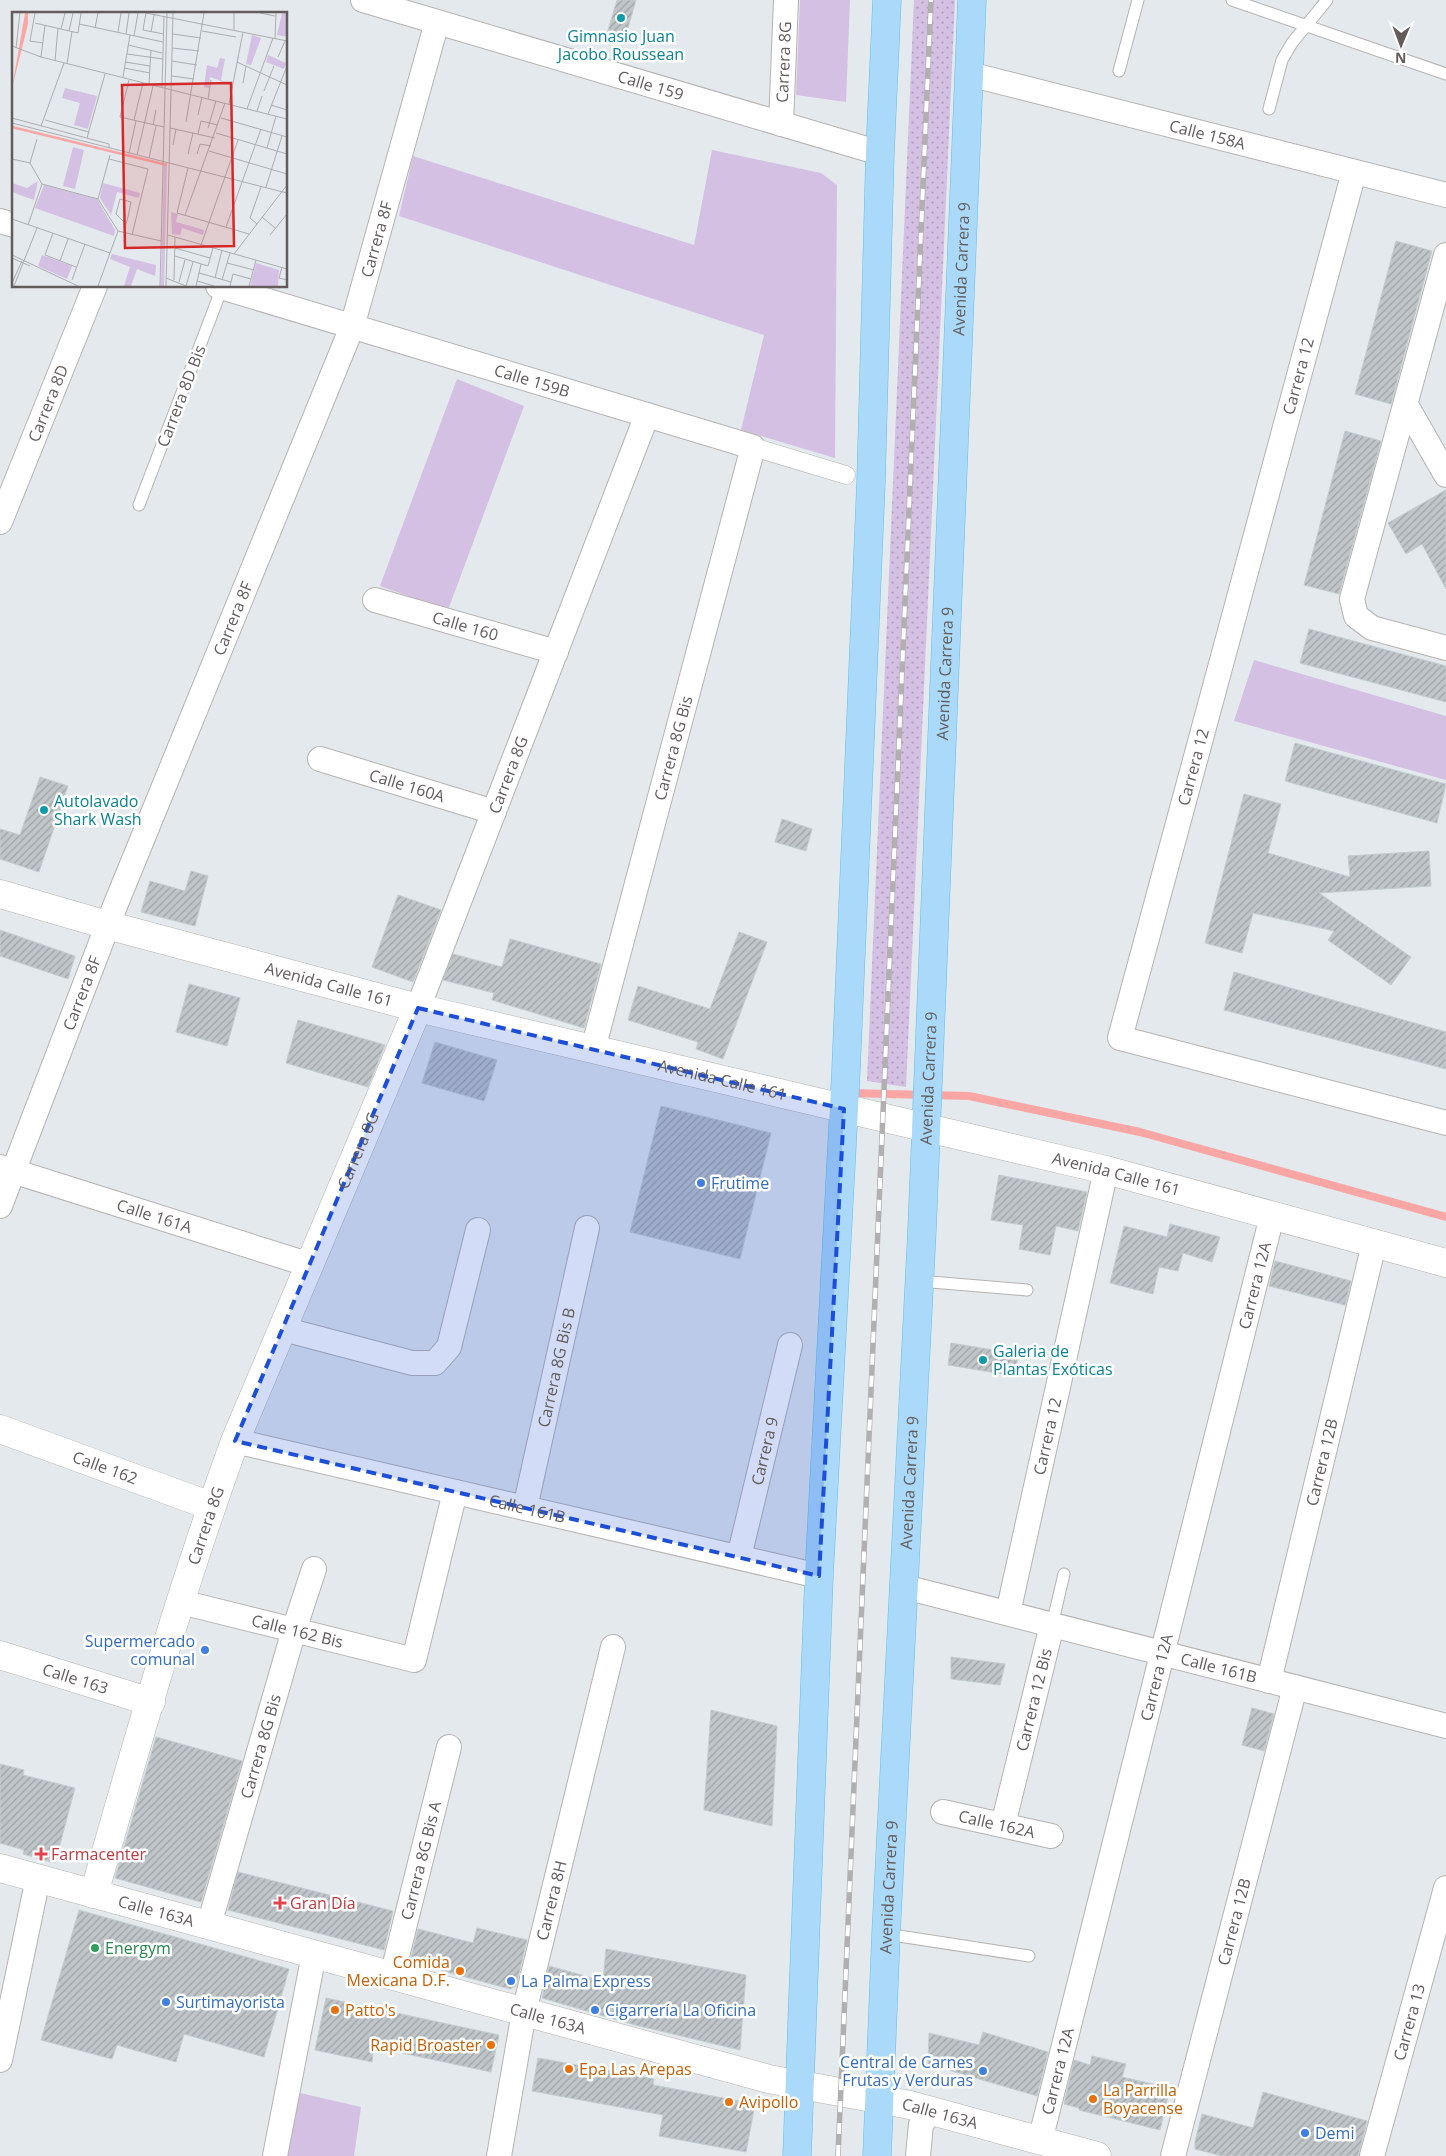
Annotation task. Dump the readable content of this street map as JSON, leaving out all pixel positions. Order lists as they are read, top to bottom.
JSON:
{
  "streets": {
    "main road": [
      "Carrera 8G",
      "Avenida Carrera 9",
      "Avenida Calle 161",
      "Calle 162",
      "Calle 163",
      "Calle 163A"
    ],
    "street": [
      "Calle 159",
      "Calle 158A",
      "Carrera 8F",
      "Carrera 12",
      "Calle 159B",
      "Carrera 8D",
      "Calle 160",
      "Carrera 8G Bis",
      "Calle 160A",
      "Calle 161A",
      "Carrera 12A",
      "Carrera 8G Bis B",
      "Carrera 9",
      "Carrera 12B",
      "Calle 161B",
      "Calle 162 Bis",
      "Carrera 12 Bis",
      "Calle 162A",
      "Carrera 8G Bis A",
      "Carrera 8H",
      "Carrera 13"
    ],
    "lane": ["Carrera 8D Bis"]
  },
  "crossings": [
    ["Carrera 8G", "Calle 159"],
    ["Carrera 8G", "Calle 159B"],
    ["Carrera 8G", "Calle 160"],
    ["Carrera 8G", "Calle 160A"],
    ["Carrera 8G", "Avenida Calle 161"],
    ["Carrera 8G", "Calle 161A"],
    ["Carrera 8G", "Calle 162"],
    ["Carrera 8G", "Calle 161B"],
    ["Carrera 8G", "Calle 162 Bis"],
    ["Carrera 8G", "Calle 163"],
    ["Carrera 8G", "Calle 163A"],
    ["Calle 159", "Carrera 8F"],
    ["Calle 158A", "Avenida Carrera 9"],
    ["Calle 158A", "Carrera 12"],
    ["Carrera 8F", "Calle 159B"],
    ["Carrera 8F", "Avenida Calle 161"],
    ["Carrera 8F", "Calle 161A"],
    ["Avenida Carrera 9", "Avenida Calle 161"],
    ["Avenida Carrera 9", "Calle 161B"],
    ["Avenida Carrera 9", "Calle 163A"],
    ["Carrera 12", "Avenida Calle 161"],
    ["Carrera 12", "Calle 161B"],
    ["Calle 159B", "Carrera 8G Bis"],
    ["Carrera 8G Bis", "Avenida Calle 161"],
    ["Carrera 8G Bis", "Calle 162 Bis"],
    ["Carrera 8G Bis", "Calle 163A"],
    ["Avenida Calle 161", "Carrera 12A"],
    ["Avenida Calle 161", "Carrera 12B"],
    ["Carrera 12A", "Calle 161B"],
    ["Carrera 12A", "Calle 163A"],
    ["Carrera 8G Bis B", "Calle 161B"],
    ["Carrera 9", "Calle 161B"],
    ["Carrera 12B", "Calle 161B"],
    ["Calle 161B", "Calle 162 Bis"],
    ["Calle 161B", "Carrera 12 Bis"],
    ["Carrera 12 Bis", "Calle 162A"],
    ["Carrera 8G Bis A", "Calle 163A"],
    ["Carrera 8H", "Calle 163A"]
  ],
  "places": {
    "other": [
      "Gimnasio Juan Jacobo Roussean",
      "Autolavado Shark Wash",
      "Frutime",
      "Galeria de Plantas Exóticas",
      "Supermercado comunal",
      "Energym",
      "Comida Mexicana D.F.",
      "La Palma Express",
      "Surtimayorista",
      "Patto's",
      "Cigarrería La Oficina",
      "Rapid Broaster",
      "Epa Las Arepas",
      "Central de Carnes Frutas y Verduras",
      "La Parrilla Boyacense",
      "Avipollo",
      "Demi"
    ],
    "health": ["Farmacenter", "Gran Día"]
  },
  "north": "bottom"
}
